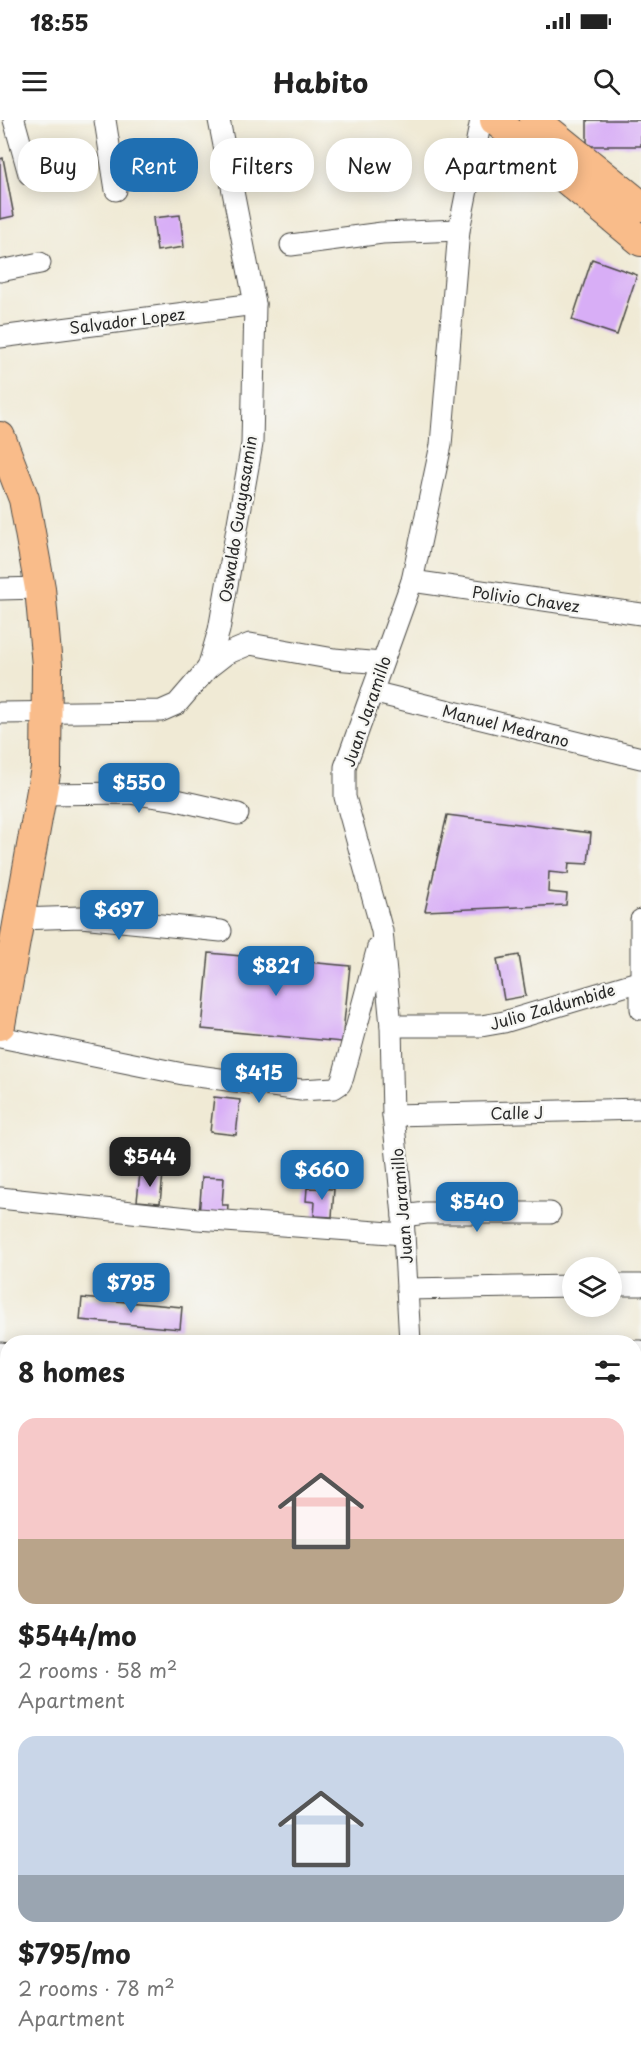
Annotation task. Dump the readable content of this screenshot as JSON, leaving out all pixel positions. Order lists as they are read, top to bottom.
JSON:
{
  "streets": {
    "street": [
      "Salvador Lopez",
      "Oswaldo Guayasamin",
      "Polivio Chavez",
      "Juan Jaramillo",
      "Manuel Medrano",
      "Julio Zaldumbide",
      "Calle J"
    ]
  },
  "crossings": [
    ["Salvador Lopez", "Oswaldo Guayasamin"],
    ["Polivio Chavez", "Juan Jaramillo"],
    ["Juan Jaramillo", "Manuel Medrano"],
    ["Juan Jaramillo", "Julio Zaldumbide"],
    ["Juan Jaramillo", "Calle J"]
  ],
  "page": {
    "status": "18:55",
    "header": "Habito",
    "chip": [
      "Buy",
      "Rent",
      "Filters",
      "New",
      "Apartment"
    ],
    "price": [
      "$550",
      "$697",
      "$821",
      "$415",
      "$544",
      "$660",
      "$540",
      "$795"
    ],
    "heading": "8 homes",
    "list": [
      {
        "name": "$544/mo",
        "note": "2 rooms · 58 m² · Apartment"
      },
      {
        "name": "$795/mo",
        "note": "2 rooms · 78 m² · Apartment"
      }
    ]
  }
}
